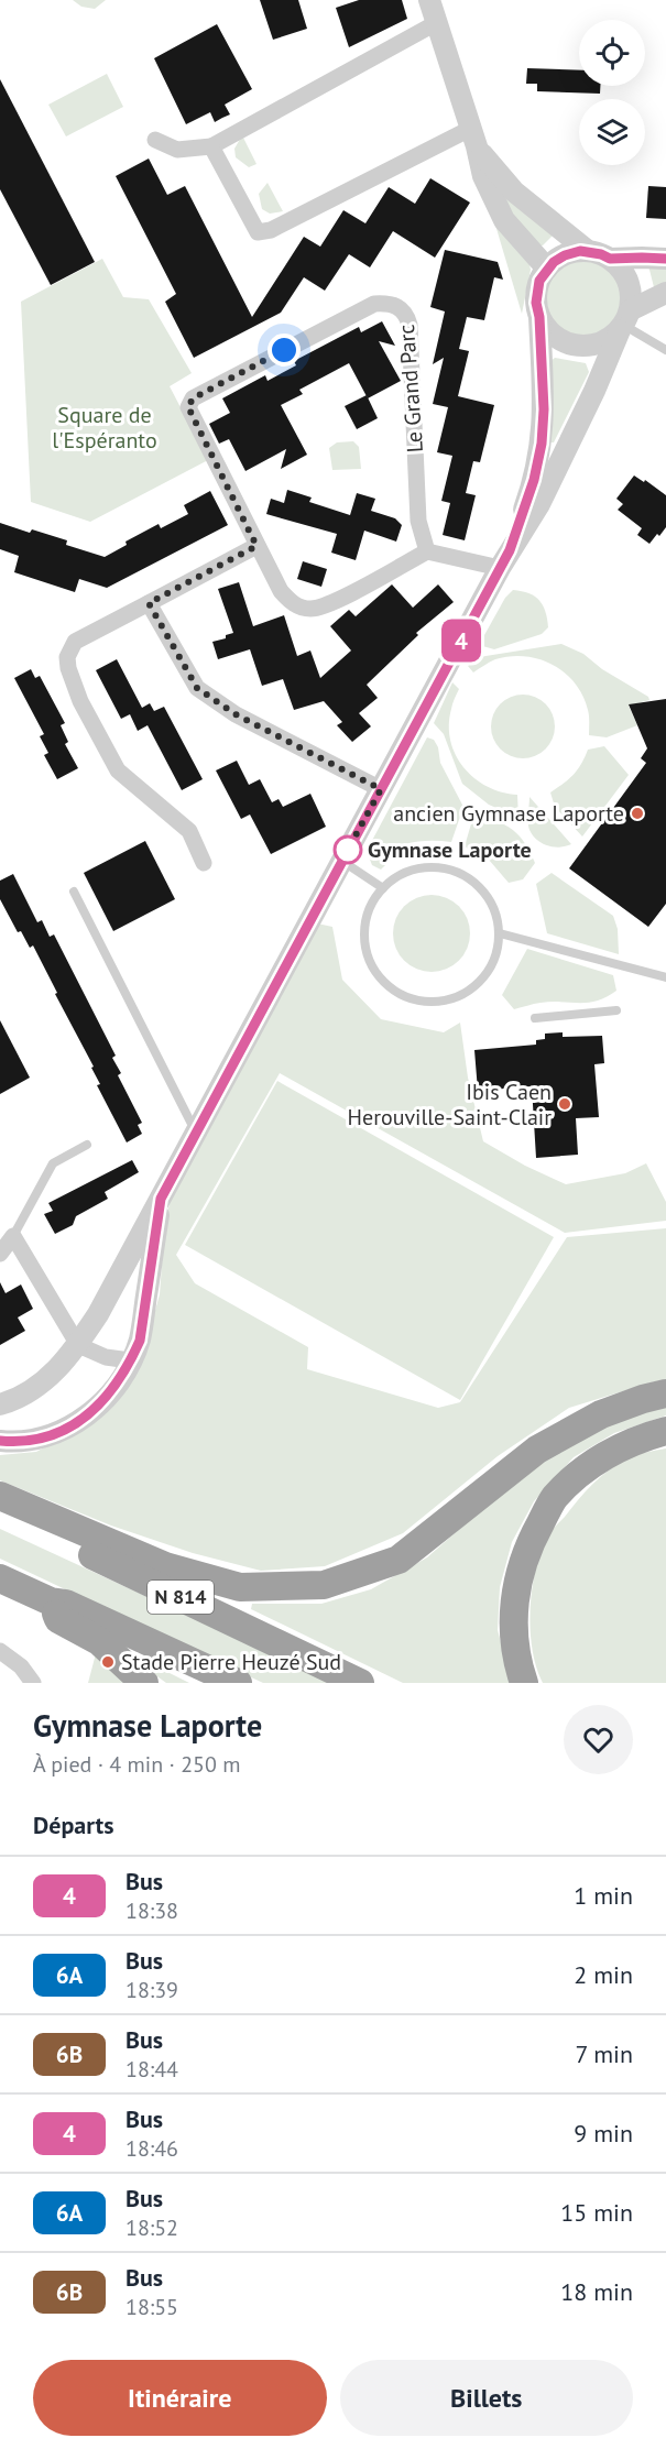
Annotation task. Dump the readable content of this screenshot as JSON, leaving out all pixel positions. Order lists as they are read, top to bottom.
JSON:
{
  "streets": {
    "highway": ["N 814"],
    "street": ["Le Grand Parc"]
  },
  "parks": ["Square de l'Espéranto"],
  "places": [
    "ancien Gymnase Laporte",
    "Gymnase Laporte",
    "Ibis Caen Herouville-Saint-Clair",
    "Stade Pierre Heuzé Sud"
  ],
  "lines": ["bus line 4"],
  "page": {
    "on_map": "4",
    "heading": [
      ["Gymnase Laporte", "À pied · 4 min · 250 m"],
      "Départs"
    ],
    "list": [
      {
        "mark": "4",
        "name": "Bus",
        "note": "18:38",
        "value": "1 min"
      },
      {
        "mark": "6A",
        "name": "Bus",
        "note": "18:39",
        "value": "2 min"
      },
      {
        "mark": "6B",
        "name": "Bus",
        "note": "18:44",
        "value": "7 min"
      },
      {
        "mark": "4",
        "name": "Bus",
        "note": "18:46",
        "value": "9 min"
      },
      {
        "mark": "6A",
        "name": "Bus",
        "note": "18:52",
        "value": "15 min"
      },
      {
        "mark": "6B",
        "name": "Bus",
        "note": "18:55",
        "value": "18 min"
      }
    ],
    "buttons": ["Itinéraire", "Billets"]
  }
}
